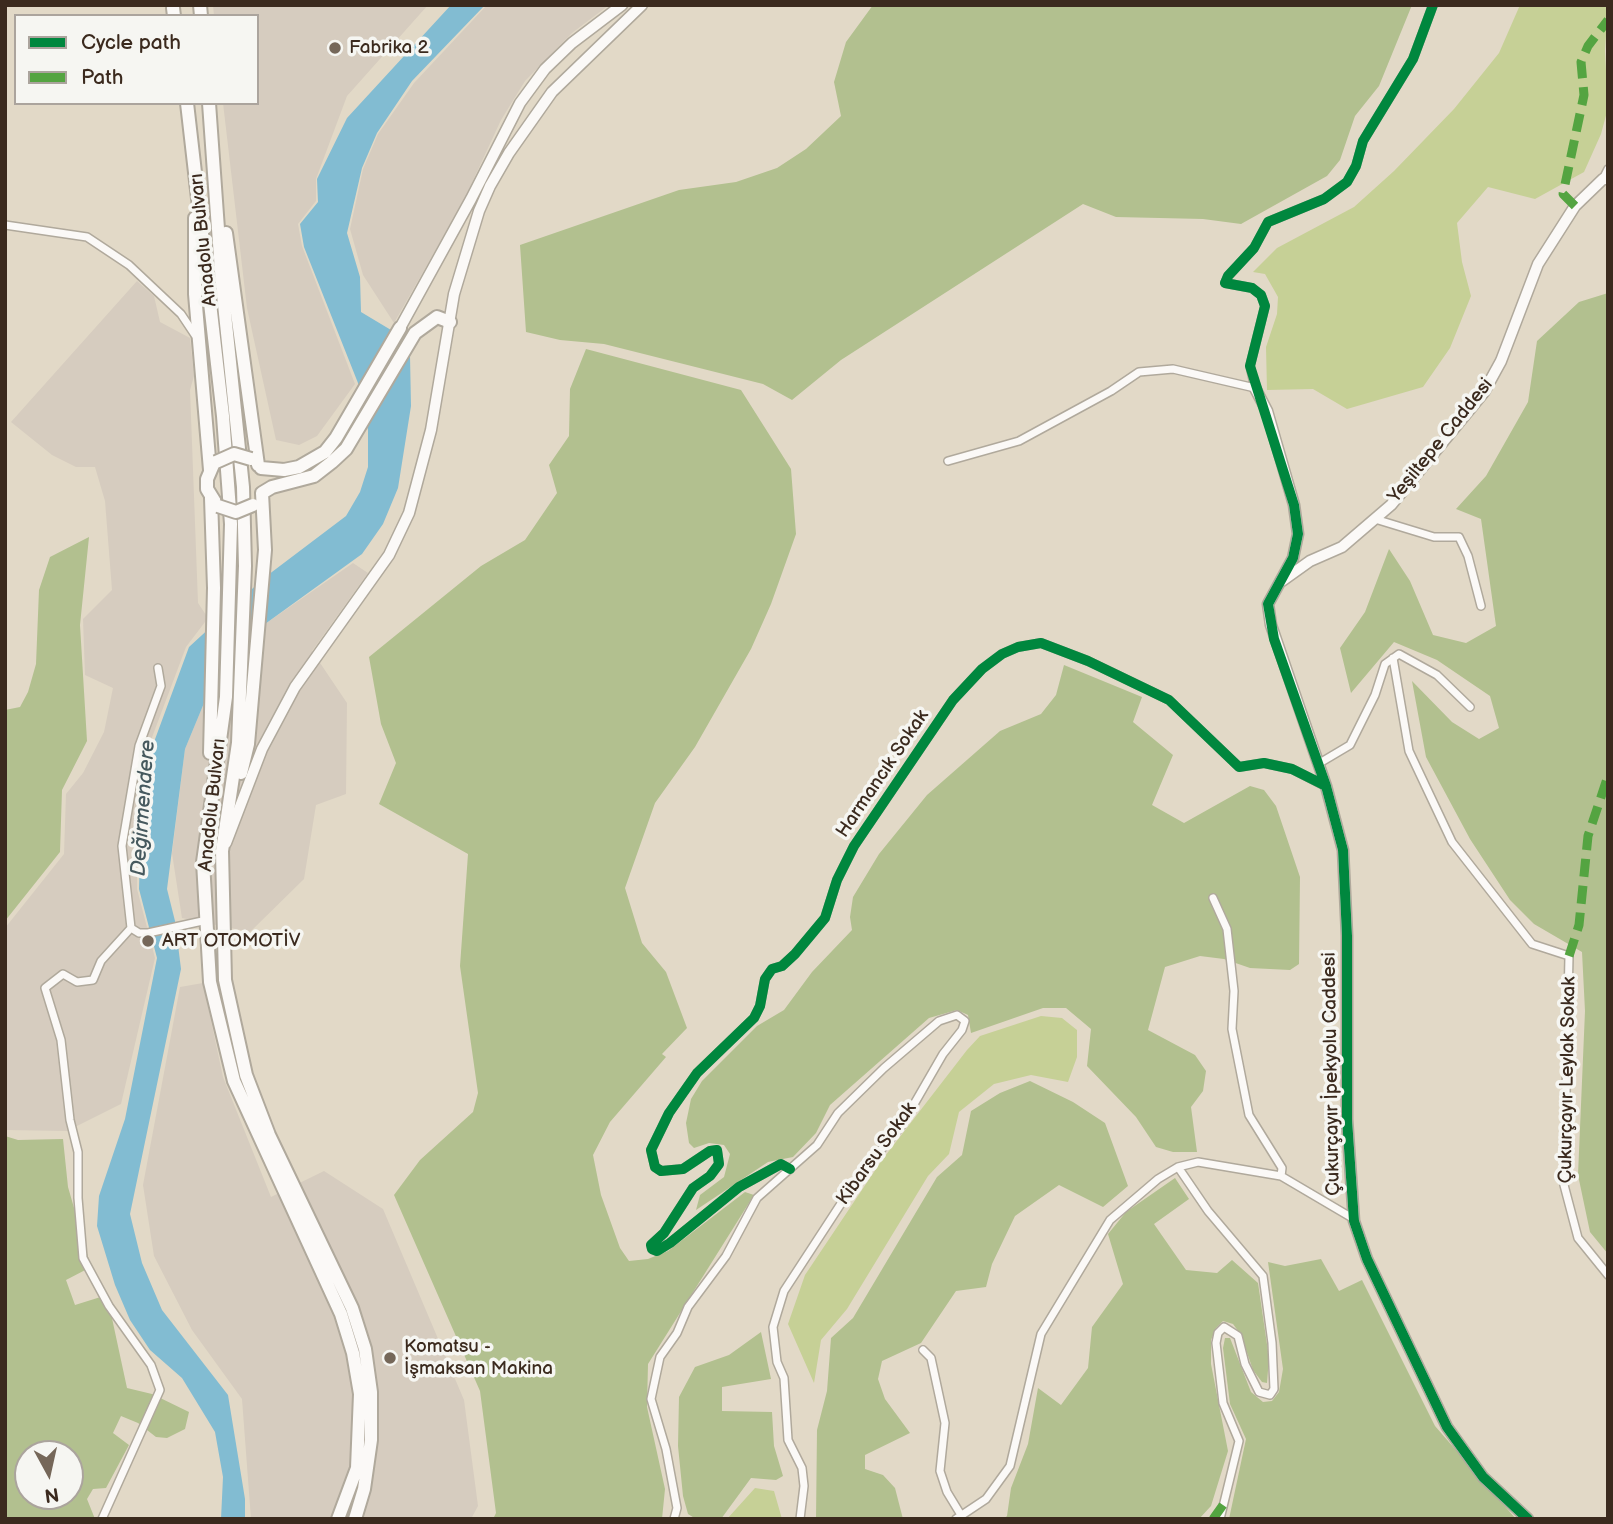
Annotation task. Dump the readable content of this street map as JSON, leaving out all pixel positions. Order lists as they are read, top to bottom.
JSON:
{
  "streets": {
    "highway": ["Anadolu Bulvarı"],
    "street": [
      "Yeşiltepe Caddesi",
      "Harmancık Sokak",
      "Çukurçayır İpekyolu Caddesi",
      "Çukurçayır Leylak Sokak",
      "Kibarsu Sokak"
    ]
  },
  "crossings": [
    ["Yeşiltepe Caddesi", "Çukurçayır İpekyolu Caddesi"],
    ["Harmancık Sokak", "Çukurçayır İpekyolu Caddesi"],
    ["Harmancık Sokak", "Kibarsu Sokak"]
  ],
  "water": ["Değirmendere"],
  "places": ["Fabrika 2", "ART OTOMOTİV", "Komatsu - İşmaksan Makina"],
  "legend": ["Cycle path", "Path"],
  "north": "bottom"
}
